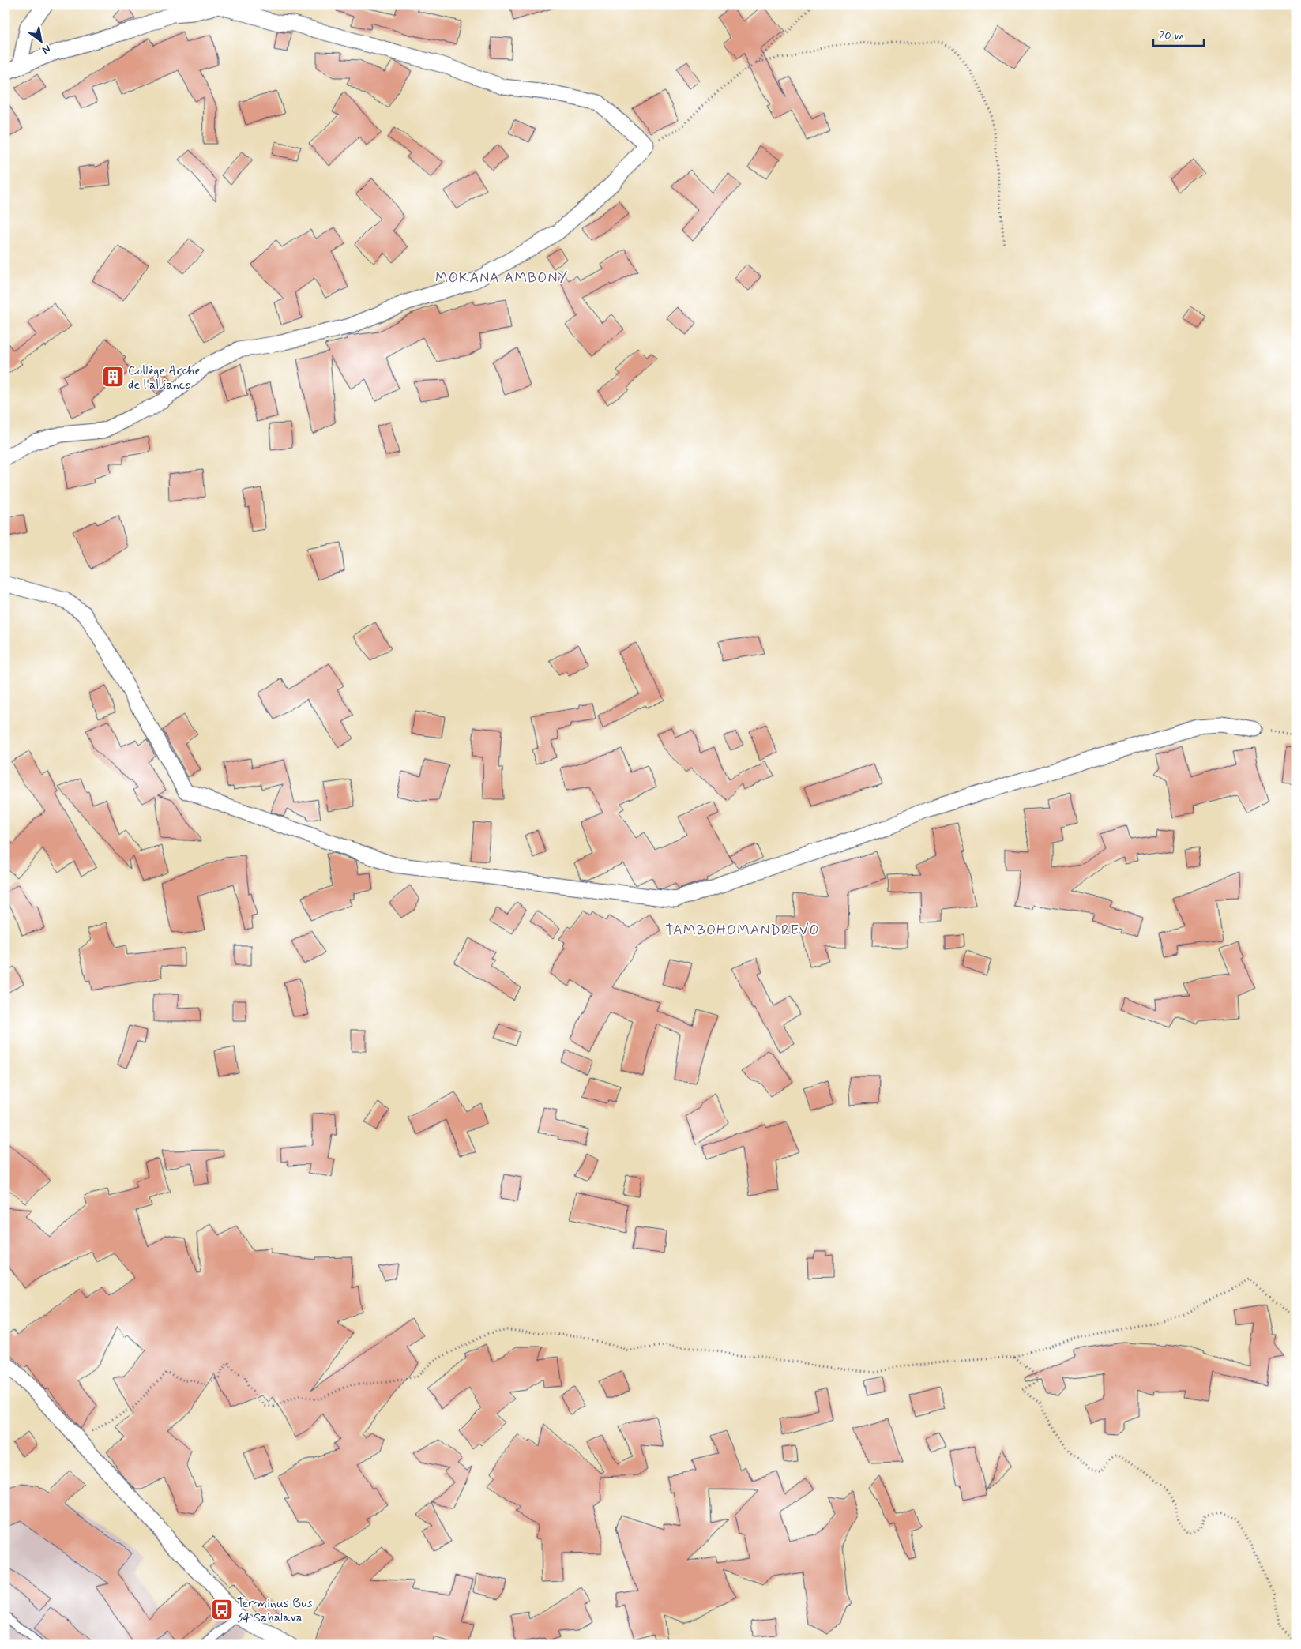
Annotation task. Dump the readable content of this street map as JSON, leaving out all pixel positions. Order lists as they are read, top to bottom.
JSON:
{
  "districts": ["MOKANA AMBONY", "TAMBOHOMANDREVO"],
  "places": {
    "building": ["Collège Arche de l'alliance"],
    "bus stop": ["Terminus Bus 34 Sahalava"]
  },
  "scale_bar": "20 m",
  "north": "bottom right"
}
